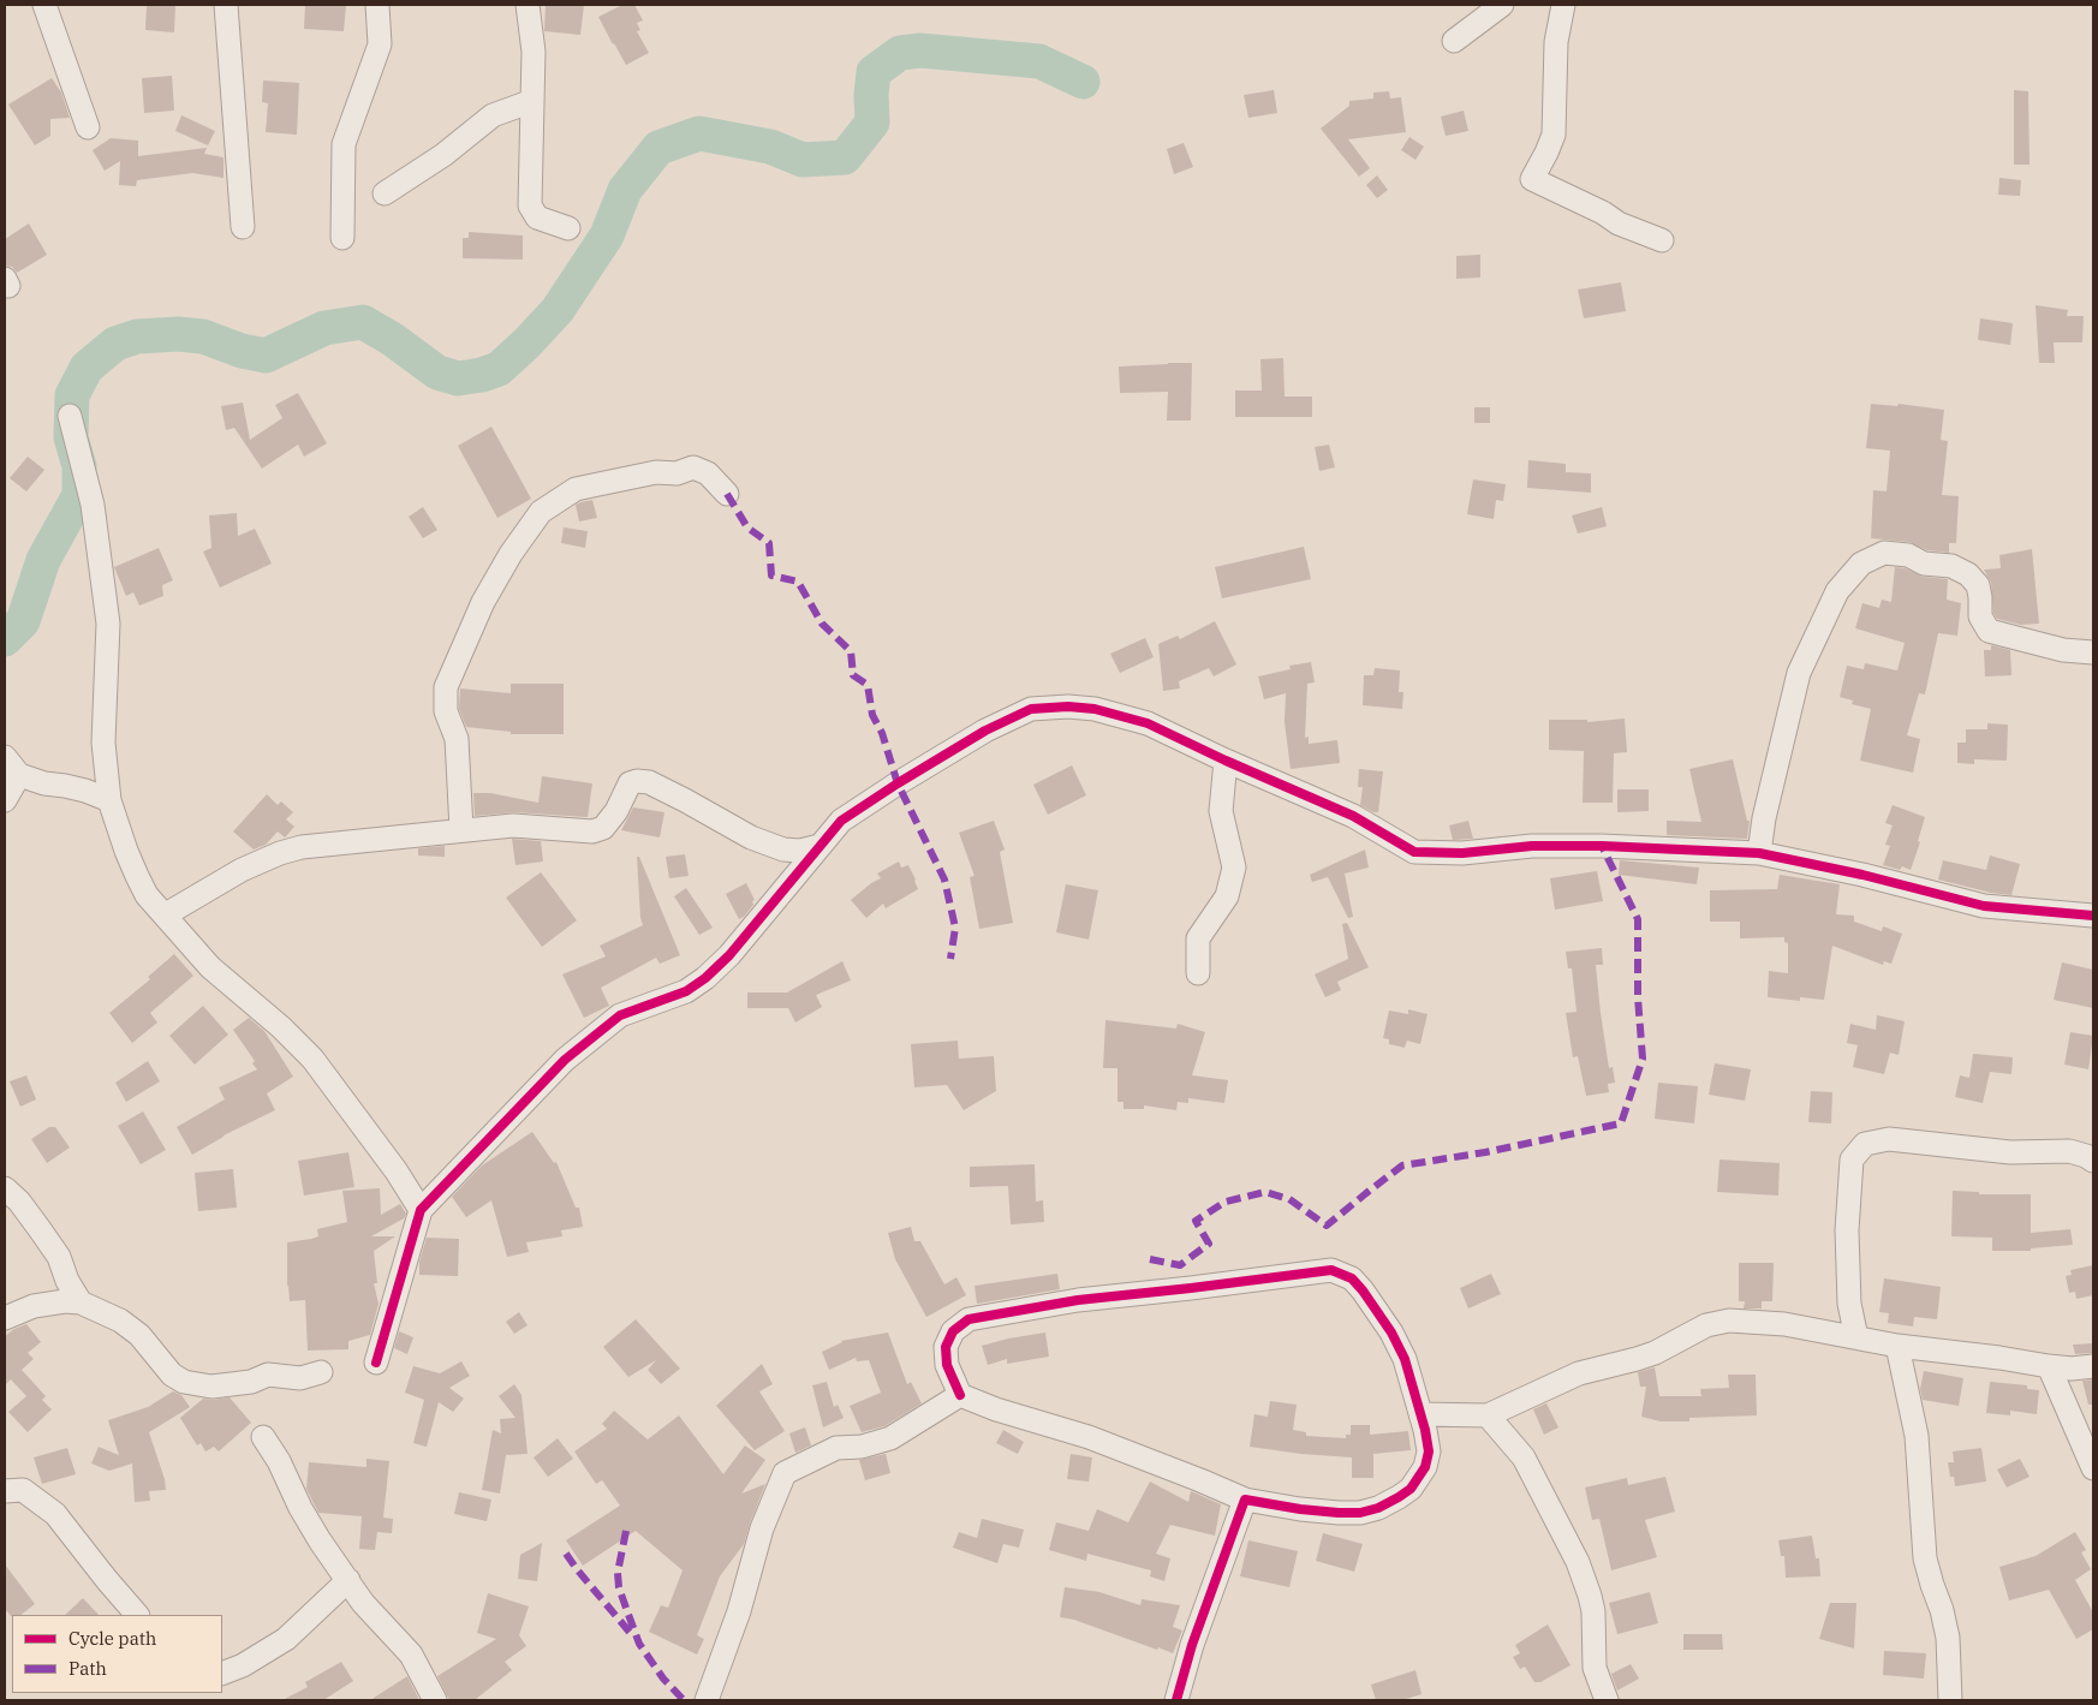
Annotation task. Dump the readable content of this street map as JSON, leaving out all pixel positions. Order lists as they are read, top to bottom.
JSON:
{
  "legend": ["Cycle path", "Path"]
}
